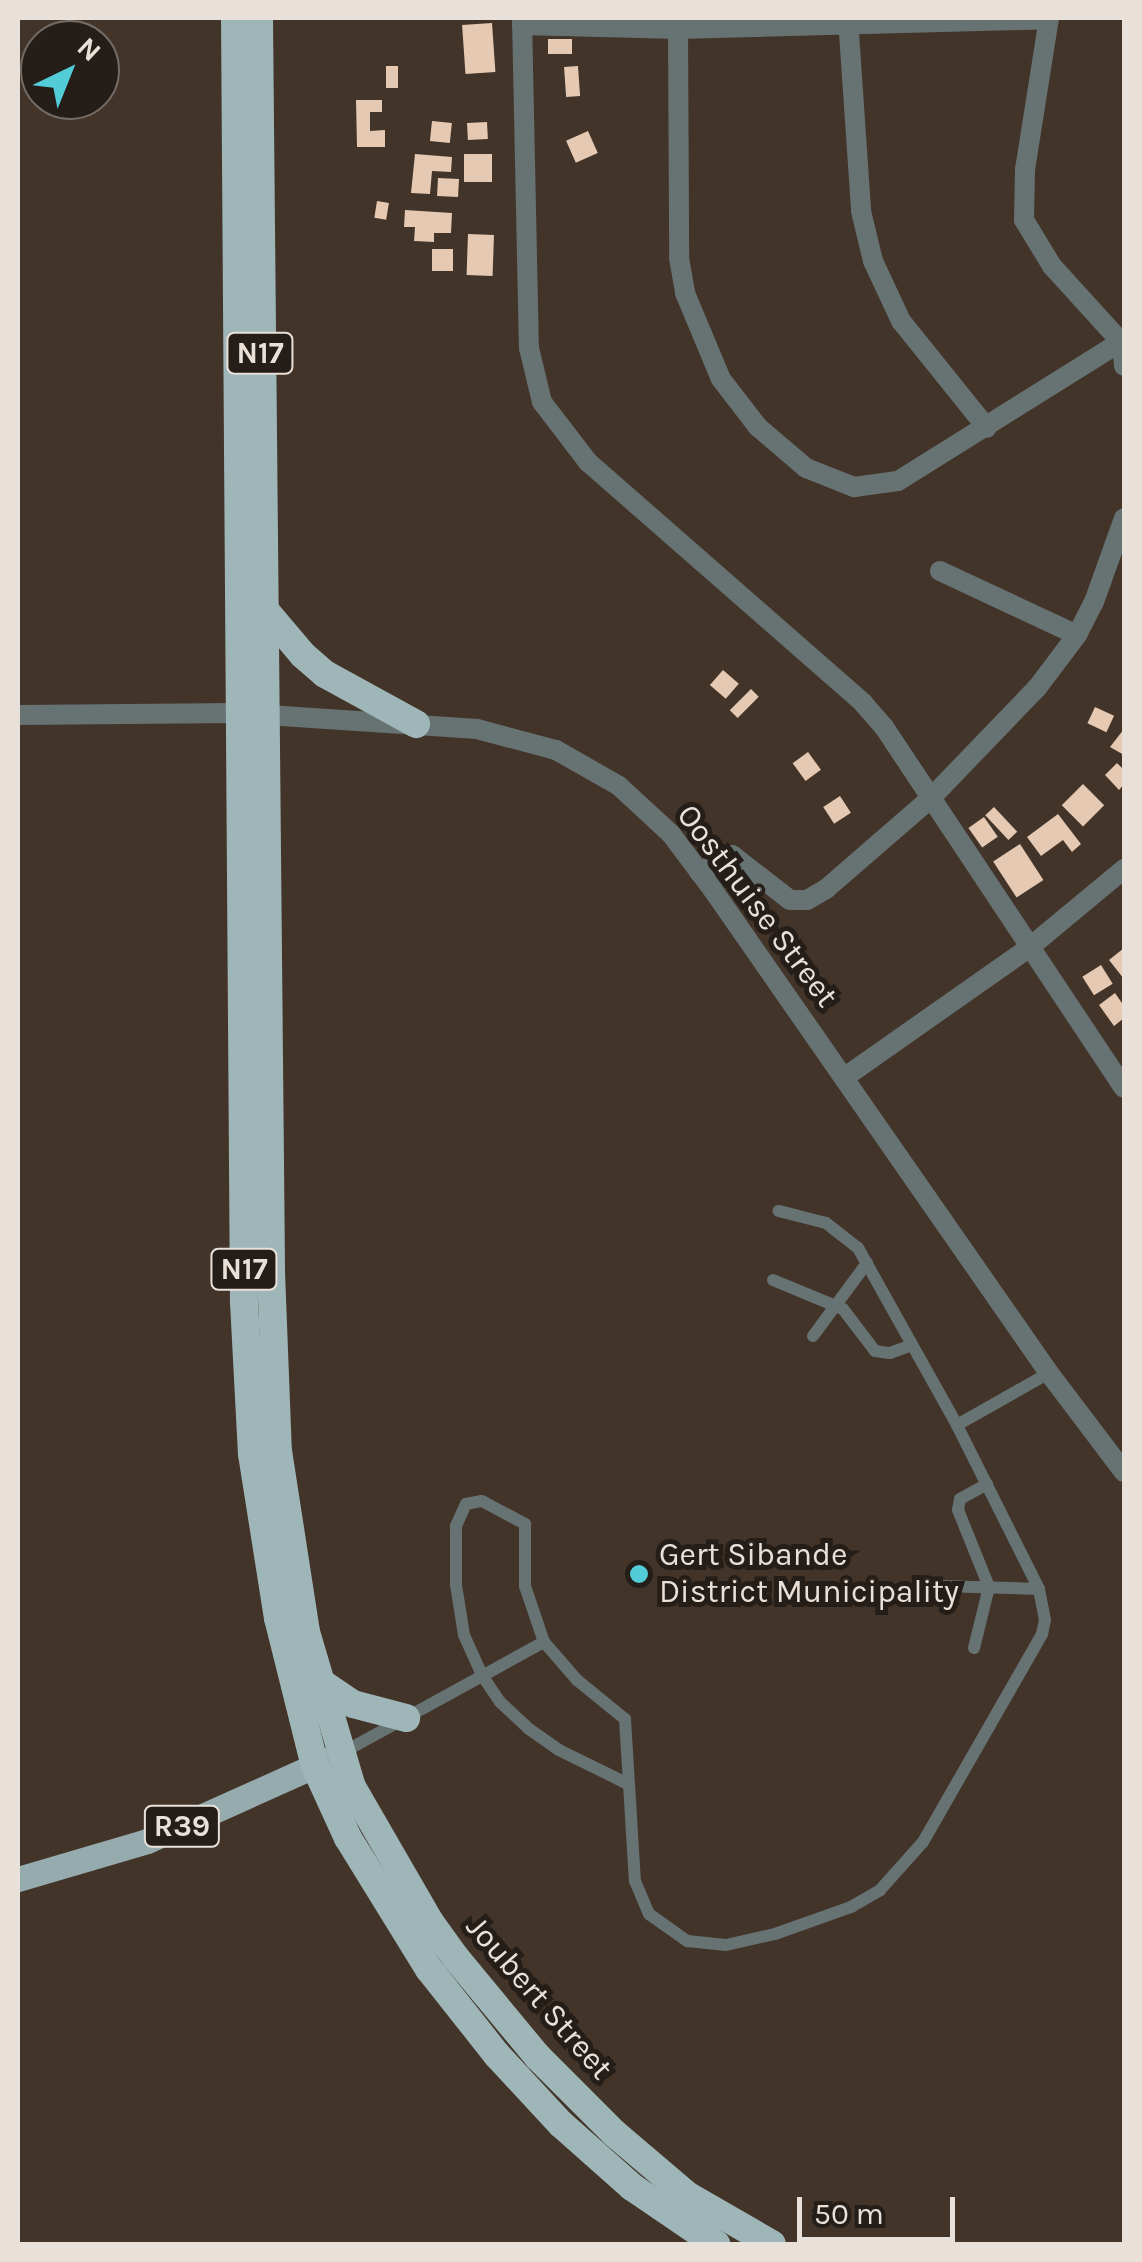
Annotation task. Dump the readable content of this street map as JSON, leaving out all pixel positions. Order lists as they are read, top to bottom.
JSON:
{
  "streets": {
    "highway": ["N17", "Joubert Street"],
    "main road": ["R39"],
    "street": ["Oosthuise Street"]
  },
  "crossings": [
    ["N17", "Oosthuise Street"],
    ["N17", "R39"],
    ["N17", "Joubert Street"],
    ["R39", "Joubert Street"]
  ],
  "places": ["Gert Sibande District Municipality"],
  "scale_bar": "50 m",
  "north": "top right"
}
